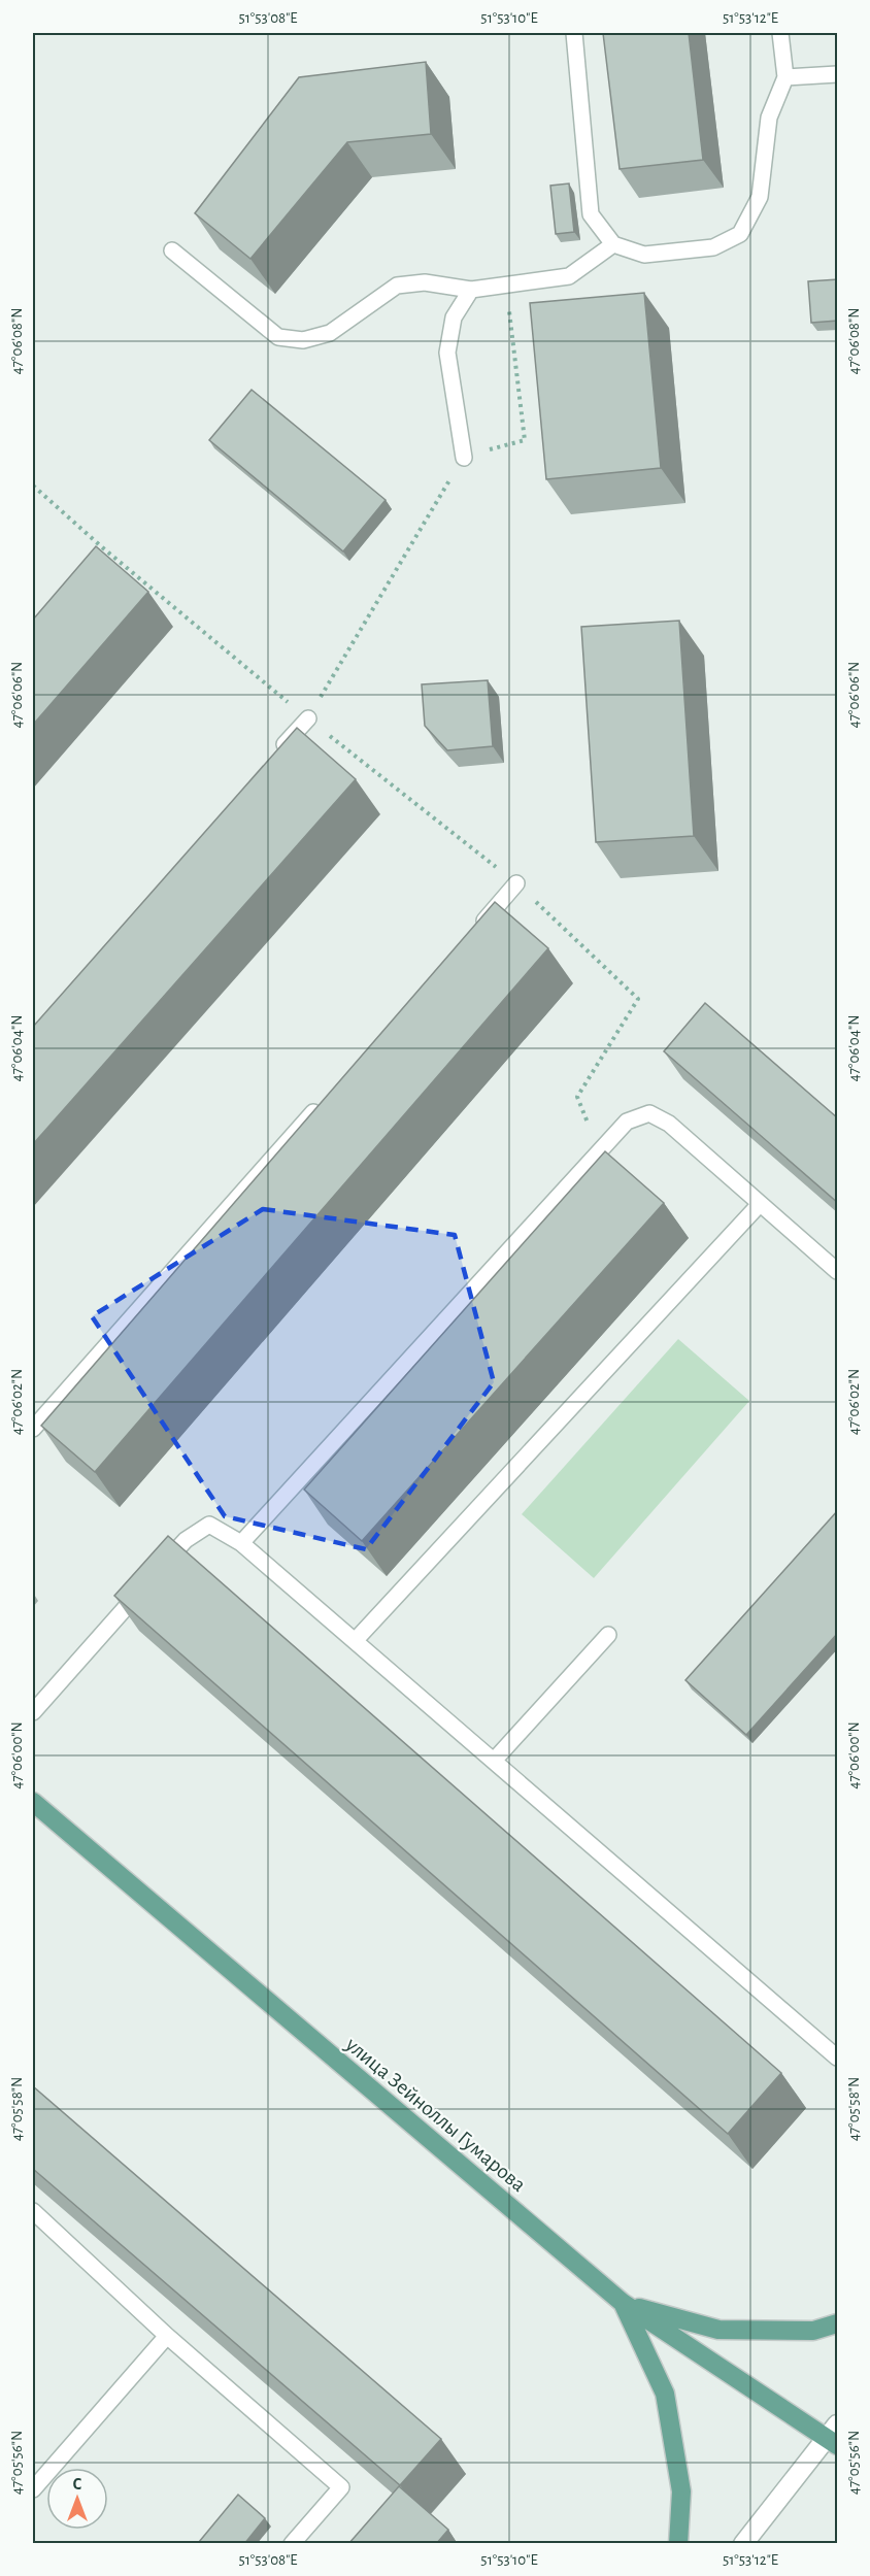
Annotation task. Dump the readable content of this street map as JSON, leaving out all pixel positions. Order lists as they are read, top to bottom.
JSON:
{
  "streets": {
    "main road": ["улица Зейноллы Гумарова"]
  },
  "north": "top",
  "coordinates": [
    "51°53'08\"E",
    "51°53'10\"E",
    "51°53'12\"E",
    "47°06'08\"N",
    "47°06'06\"N",
    "47°06'04\"N",
    "47°06'02\"N",
    "47°06'00\"N",
    "47°05'58\"N",
    "47°05'56\"N"
  ]
}
